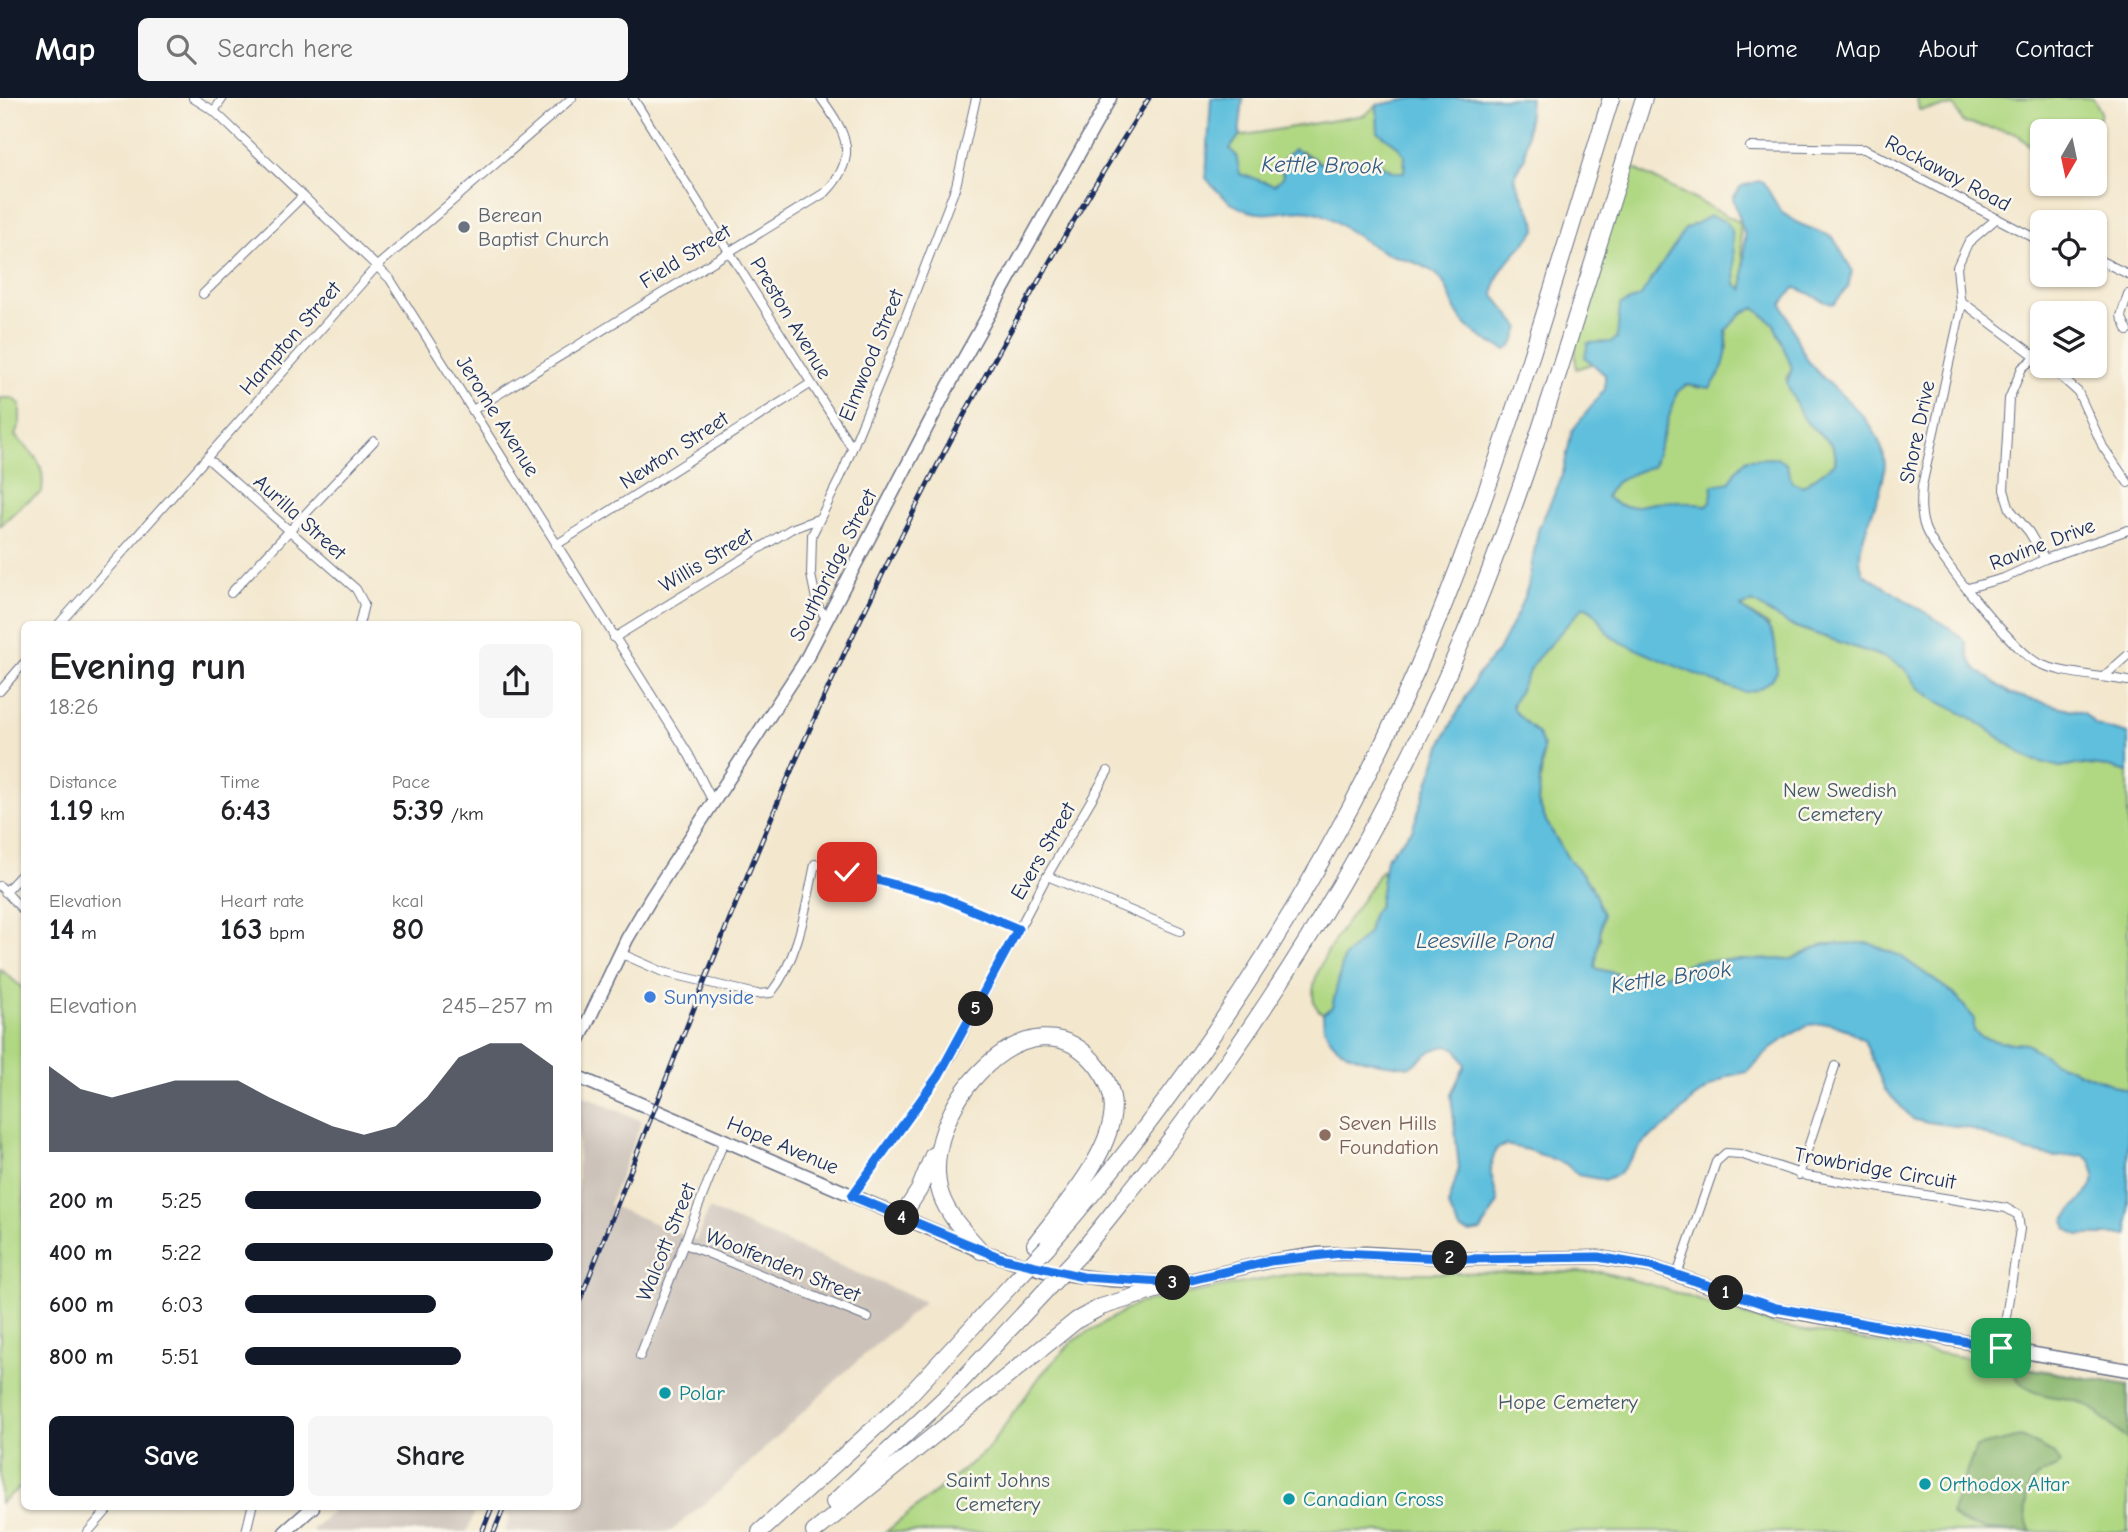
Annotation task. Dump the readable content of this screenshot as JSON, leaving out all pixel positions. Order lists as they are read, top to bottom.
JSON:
{
  "streets": {
    "main road": ["Southbridge Street", "Hope Avenue"],
    "street": [
      "Rockaway Road",
      "Field Street",
      "Preston Avenue",
      "Hampton Street",
      "Elmwood Street",
      "Jerome Avenue",
      "Shore Drive",
      "Newton Street",
      "Aurilla Street",
      "Ravine Drive",
      "Willis Street",
      "Evers Street",
      "Trowbridge Circuit",
      "Walcott Street",
      "Woolfenden Street"
    ]
  },
  "crossings": [
    ["Rockaway Road", "Shore Drive"],
    ["Field Street", "Preston Avenue"],
    ["Field Street", "Jerome Avenue"],
    ["Preston Avenue", "Elmwood Street"],
    ["Preston Avenue", "Newton Street"],
    ["Hampton Street", "Jerome Avenue"],
    ["Hampton Street", "Aurilla Street"],
    ["Elmwood Street", "Willis Street"],
    ["Elmwood Street", "Southbridge Street"],
    ["Jerome Avenue", "Newton Street"],
    ["Jerome Avenue", "Willis Street"],
    ["Jerome Avenue", "Southbridge Street"],
    ["Shore Drive", "Ravine Drive"],
    ["Evers Street", "Hope Avenue"],
    ["Hope Avenue", "Trowbridge Circuit"],
    ["Hope Avenue", "Walcott Street"],
    ["Walcott Street", "Woolfenden Street"]
  ],
  "water": ["Kettle Brook", "Leesville Pond"],
  "parks": ["New Swedish Cemetery", "Hope Cemetery", "Saint Johns Cemetery"],
  "places": [
    "Berean Baptist Church",
    "Sunnyside",
    "Seven Hills Foundation",
    "Polar",
    "Orthodox Altar",
    "Canadian Cross"
  ],
  "north": "bottom",
  "page": {
    "header": "Map",
    "search": "Search here",
    "nav": [
      "Home",
      "Map",
      "About",
      "Contact"
    ],
    "heading": ["Evening run", "18:26"],
    "stats": [
      ["Distance", "1.19 km"],
      ["Time", "6:43"],
      ["Pace", "5:39 /km"],
      ["Elevation", "14 m"],
      ["Heart rate", "163 bpm"],
      ["kcal", "80"]
    ],
    "chart": ["Elevation", "245–257 m"],
    "pins": [
      "5",
      "4",
      "2",
      "3",
      "1"
    ],
    "list": [
      {
        "name": "200 m",
        "note": "5:25"
      },
      {
        "name": "400 m",
        "note": "5:22"
      },
      {
        "name": "600 m",
        "note": "6:03"
      },
      {
        "name": "800 m",
        "note": "5:51"
      }
    ],
    "buttons": ["Save", "Share"]
  }
}
